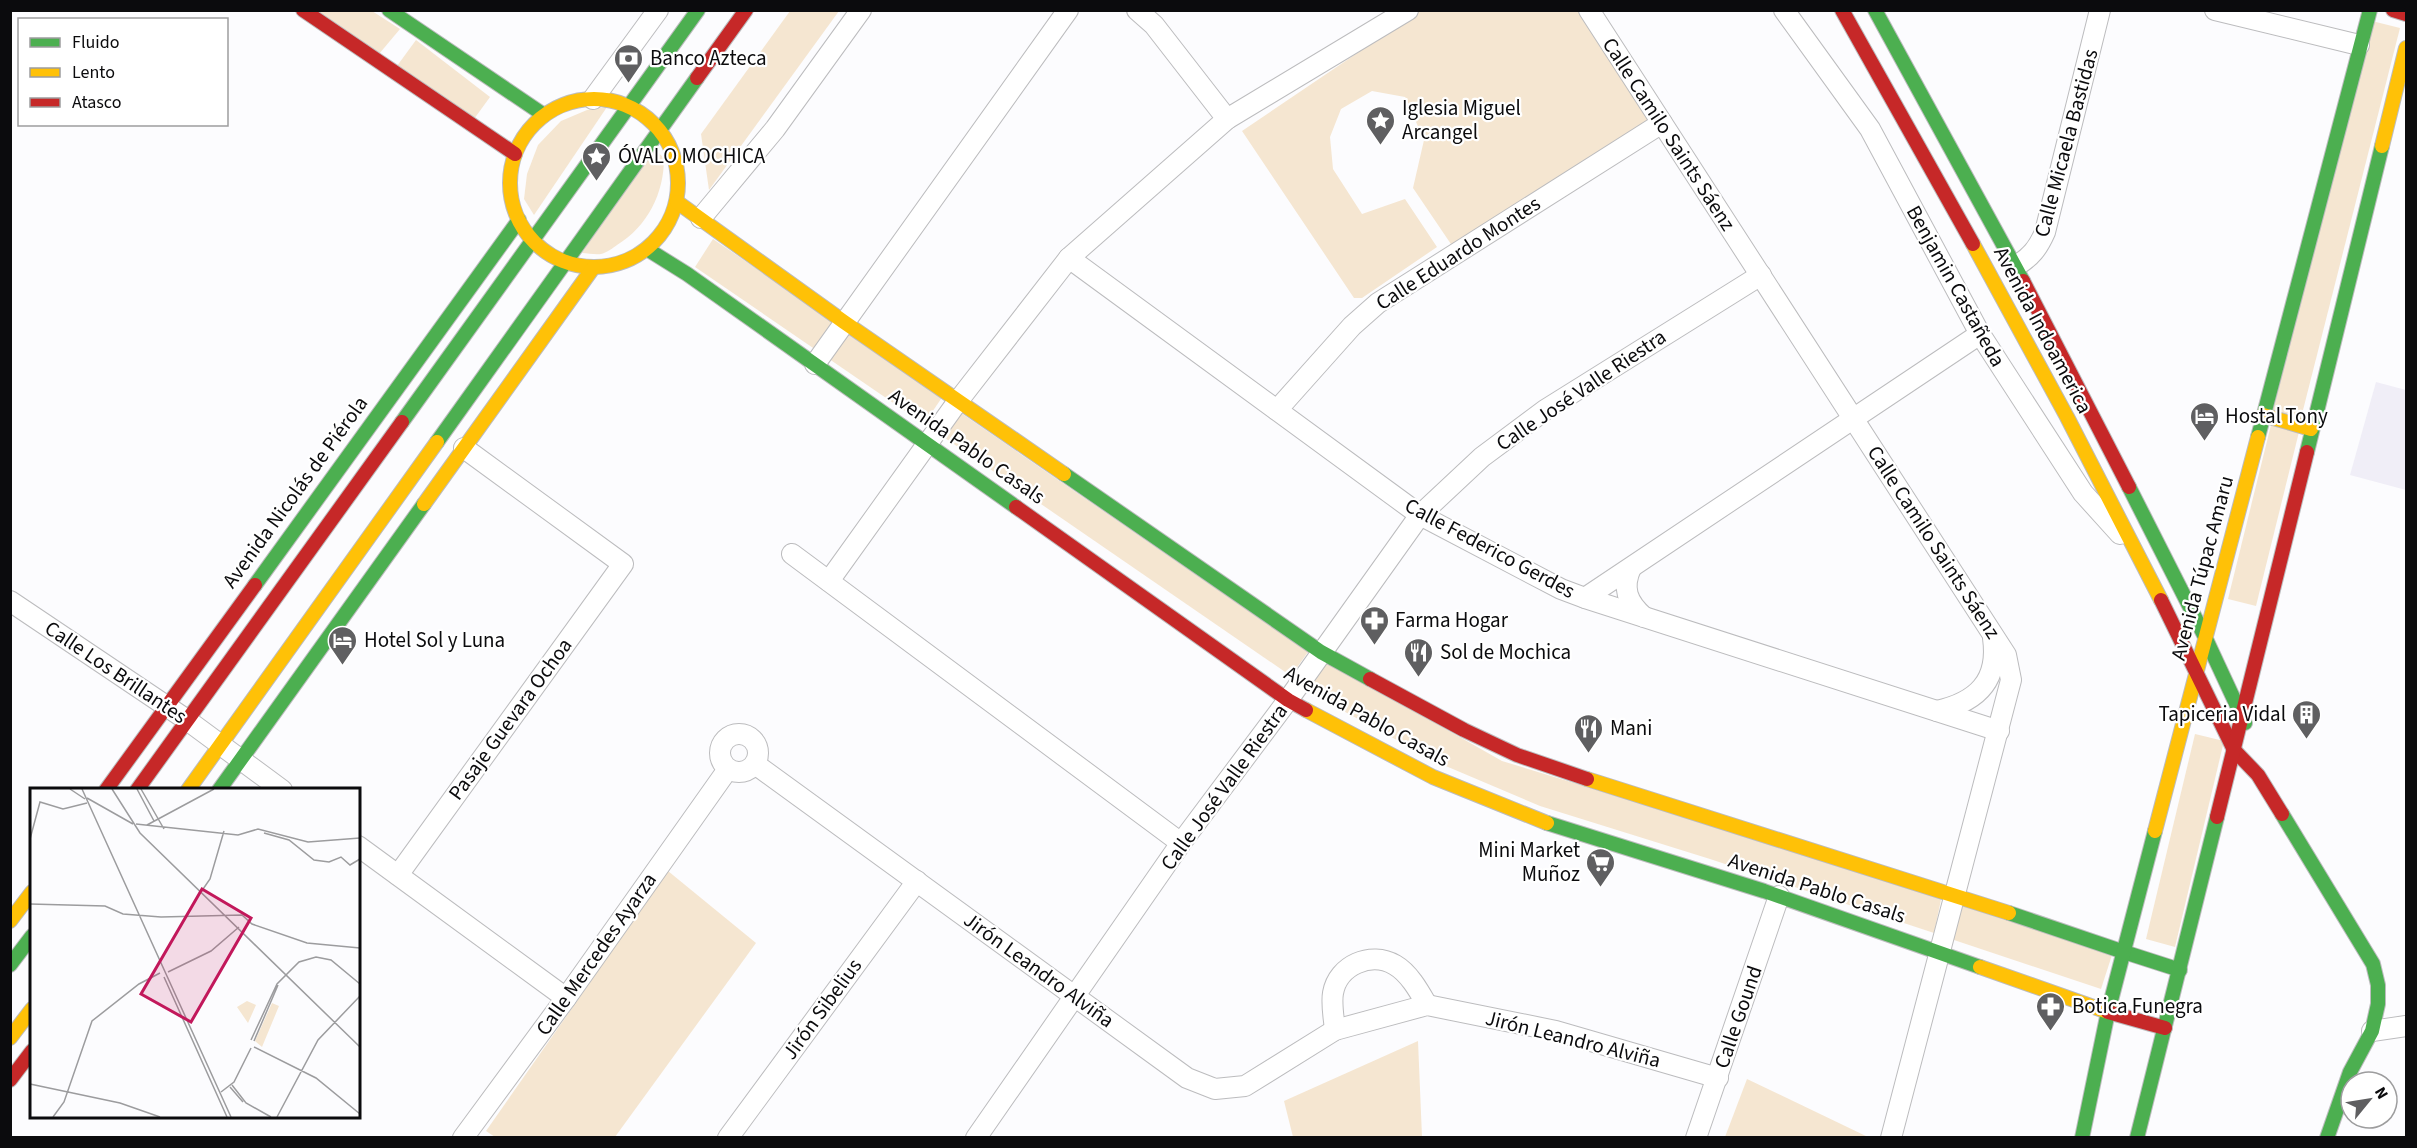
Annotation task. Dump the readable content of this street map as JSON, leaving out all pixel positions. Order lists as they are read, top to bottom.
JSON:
{
  "streets": {
    "main road": [
      "Avenida Indoamerica",
      "Avenida Pablo Casals",
      "Avenida Nicolás de Piérola",
      "Avenida Túpac Amaru"
    ],
    "street": [
      "Calle Camilo Saints Sáenz",
      "Calle Micaela Bastidas",
      "Calle Eduardo Montes",
      "Benjamin Castañeda",
      "Calle José Valle Riestra",
      "Calle Federico Gerdes",
      "Calle Los Brillantes",
      "Pasaje Guevara Ochoa",
      "Calle Mercedes Ayarza",
      "Jirón Leandro Alviña",
      "Jirón Sibelius",
      "Calle Gound"
    ]
  },
  "crossings": [
    ["Calle Camilo Saints Sáenz", "Calle Eduardo Montes"],
    ["Calle Camilo Saints Sáenz", "Calle José Valle Riestra"],
    ["Calle Camilo Saints Sáenz", "Avenida Pablo Casals"],
    ["Calle Camilo Saints Sáenz", "Calle Federico Gerdes"],
    ["Calle Micaela Bastidas", "Avenida Indoamerica"],
    ["Calle Eduardo Montes", "Calle Federico Gerdes"],
    ["Benjamin Castañeda", "Avenida Indoamerica"],
    ["Avenida Indoamerica", "Avenida Túpac Amaru"],
    ["Calle José Valle Riestra", "Avenida Pablo Casals"],
    ["Calle José Valle Riestra", "Calle Federico Gerdes"],
    ["Calle José Valle Riestra", "Jirón Leandro Alviña"],
    ["Avenida Pablo Casals", "Avenida Túpac Amaru"],
    ["Avenida Pablo Casals", "Calle Gound"],
    ["Avenida Nicolás de Piérola", "Calle Los Brillantes"],
    ["Calle Mercedes Ayarza", "Jirón Leandro Alviña"],
    ["Jirón Leandro Alviña", "Jirón Sibelius"],
    ["Jirón Leandro Alviña", "Calle Gound"]
  ],
  "places": {
    "bank": ["Banco Azteca"],
    "place": ["Iglesia Miguel Arcangel", "ÓVALO MOCHICA"],
    "hotel": ["Hostal Tony", "Hotel Sol y Luna"],
    "pharmacy": ["Farma Hogar", "Botica Funegra"],
    "restaurant": ["Sol de Mochica", "Mani"],
    "building": ["Tapiceria Vidal"],
    "supermarket": ["Mini Market Muñoz"]
  },
  "legend": ["Fluido", "Lento", "Atasco"],
  "north": "top right"
}
